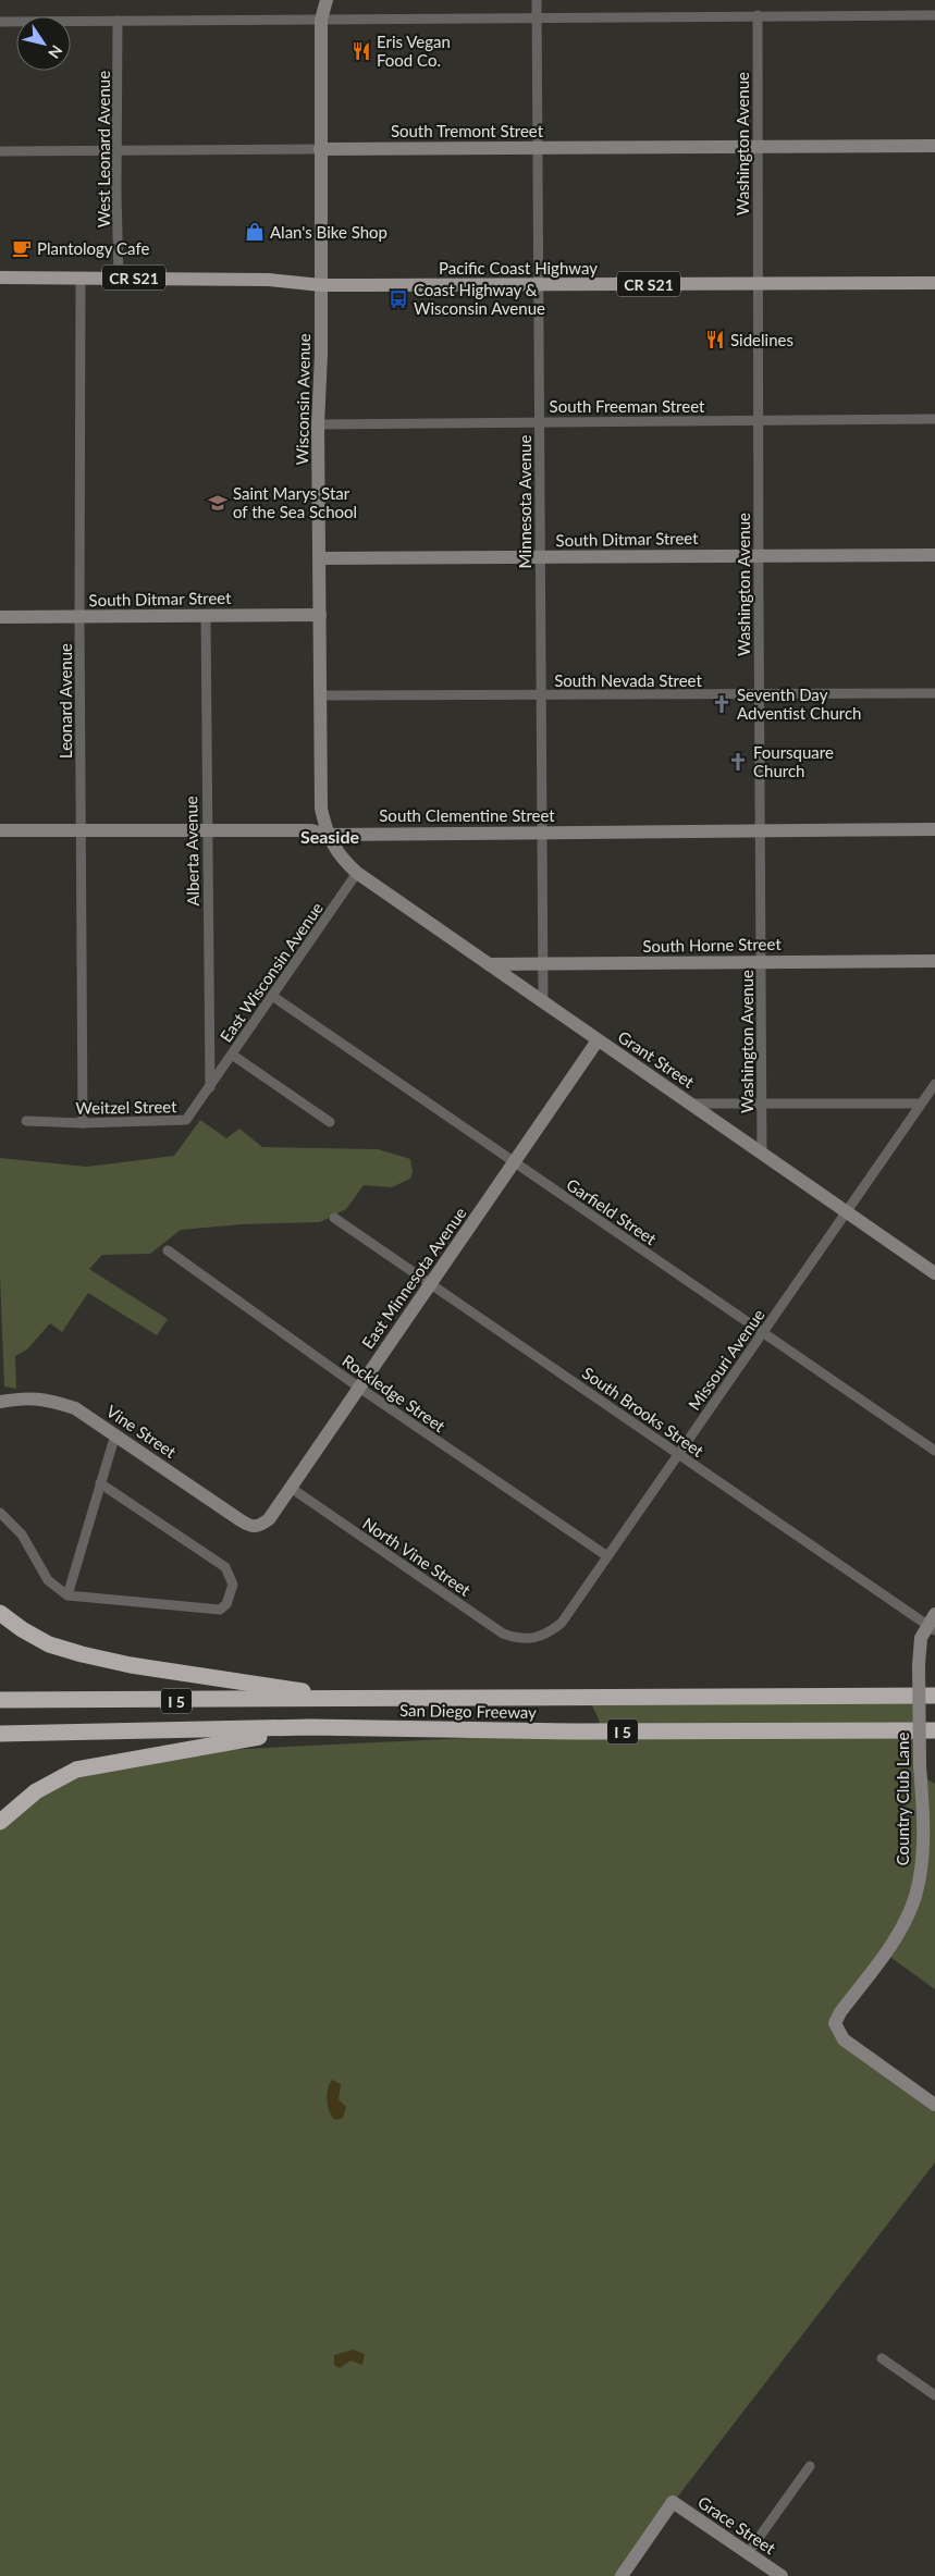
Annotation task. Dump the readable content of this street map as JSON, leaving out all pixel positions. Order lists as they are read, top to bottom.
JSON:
{
  "streets": {
    "highway": ["I 5", "San Diego Freeway"],
    "main road": ["Pacific Coast Highway", "CR S21"],
    "street": [
      "South Tremont Street",
      "Washington Avenue",
      "West Leonard Avenue",
      "Wisconsin Avenue",
      "South Freeman Street",
      "Minnesota Avenue",
      "South Ditmar Street",
      "South Nevada Street",
      "Leonard Avenue",
      "South Clementine Street",
      "Alberta Avenue",
      "South Horne Street",
      "East Wisconsin Avenue",
      "Grant Street",
      "Weitzel Street",
      "Garfield Street",
      "East Minnesota Avenue",
      "Missouri Avenue",
      "Rockledge Street",
      "South Brooks Street",
      "Vine Street",
      "North Vine Street",
      "Country Club Lane",
      "Grace Street"
    ]
  },
  "crossings": [
    ["South Tremont Street", "Washington Avenue"],
    ["South Tremont Street", "West Leonard Avenue"],
    ["South Tremont Street", "Wisconsin Avenue"],
    ["South Tremont Street", "Minnesota Avenue"],
    ["Washington Avenue", "Pacific Coast Highway"],
    ["Washington Avenue", "South Freeman Street"],
    ["Washington Avenue", "South Ditmar Street"],
    ["Washington Avenue", "South Nevada Street"],
    ["Washington Avenue", "South Clementine Street"],
    ["Washington Avenue", "South Horne Street"],
    ["Washington Avenue", "Grant Street"],
    ["West Leonard Avenue", "CR S21"],
    ["Pacific Coast Highway", "CR S21"],
    ["Pacific Coast Highway", "Wisconsin Avenue"],
    ["Pacific Coast Highway", "Minnesota Avenue"],
    ["CR S21", "Wisconsin Avenue"],
    ["CR S21", "Leonard Avenue"],
    ["Wisconsin Avenue", "South Freeman Street"],
    ["Wisconsin Avenue", "South Ditmar Street"],
    ["Wisconsin Avenue", "South Nevada Street"],
    ["Wisconsin Avenue", "South Clementine Street"],
    ["Wisconsin Avenue", "East Wisconsin Avenue"],
    ["Wisconsin Avenue", "Grant Street"],
    ["South Freeman Street", "Minnesota Avenue"],
    ["Minnesota Avenue", "South Ditmar Street"],
    ["Minnesota Avenue", "South Nevada Street"],
    ["Minnesota Avenue", "South Clementine Street"],
    ["Minnesota Avenue", "South Horne Street"],
    ["Minnesota Avenue", "Grant Street"],
    ["South Ditmar Street", "Leonard Avenue"],
    ["South Ditmar Street", "Alberta Avenue"],
    ["Leonard Avenue", "South Clementine Street"],
    ["Leonard Avenue", "Weitzel Street"],
    ["South Clementine Street", "Alberta Avenue"],
    ["Alberta Avenue", "East Wisconsin Avenue"],
    ["Alberta Avenue", "Weitzel Street"],
    ["South Horne Street", "Grant Street"],
    ["East Wisconsin Avenue", "Grant Street"],
    ["East Wisconsin Avenue", "Weitzel Street"],
    ["East Wisconsin Avenue", "Garfield Street"],
    ["Grant Street", "East Minnesota Avenue"],
    ["Grant Street", "Missouri Avenue"],
    ["Garfield Street", "East Minnesota Avenue"],
    ["Garfield Street", "Missouri Avenue"],
    ["East Minnesota Avenue", "Rockledge Street"],
    ["East Minnesota Avenue", "South Brooks Street"],
    ["East Minnesota Avenue", "Vine Street"],
    ["East Minnesota Avenue", "North Vine Street"],
    ["Missouri Avenue", "Rockledge Street"],
    ["Missouri Avenue", "South Brooks Street"],
    ["Missouri Avenue", "North Vine Street"],
    ["South Brooks Street", "Country Club Lane"]
  ],
  "districts": ["Seaside"],
  "places": {
    "restaurant": ["Eris Vegan Food Co.", "Sidelines"],
    "shop": ["Alan's Bike Shop"],
    "cafe": ["Plantology Cafe"],
    "bus stop": ["Coast Highway & Wisconsin Avenue"],
    "school or university": ["Saint Marys Star of the Sea School"],
    "church": ["Seventh Day Adventist Church", "Foursquare Church"]
  },
  "north": "bottom right"
}
